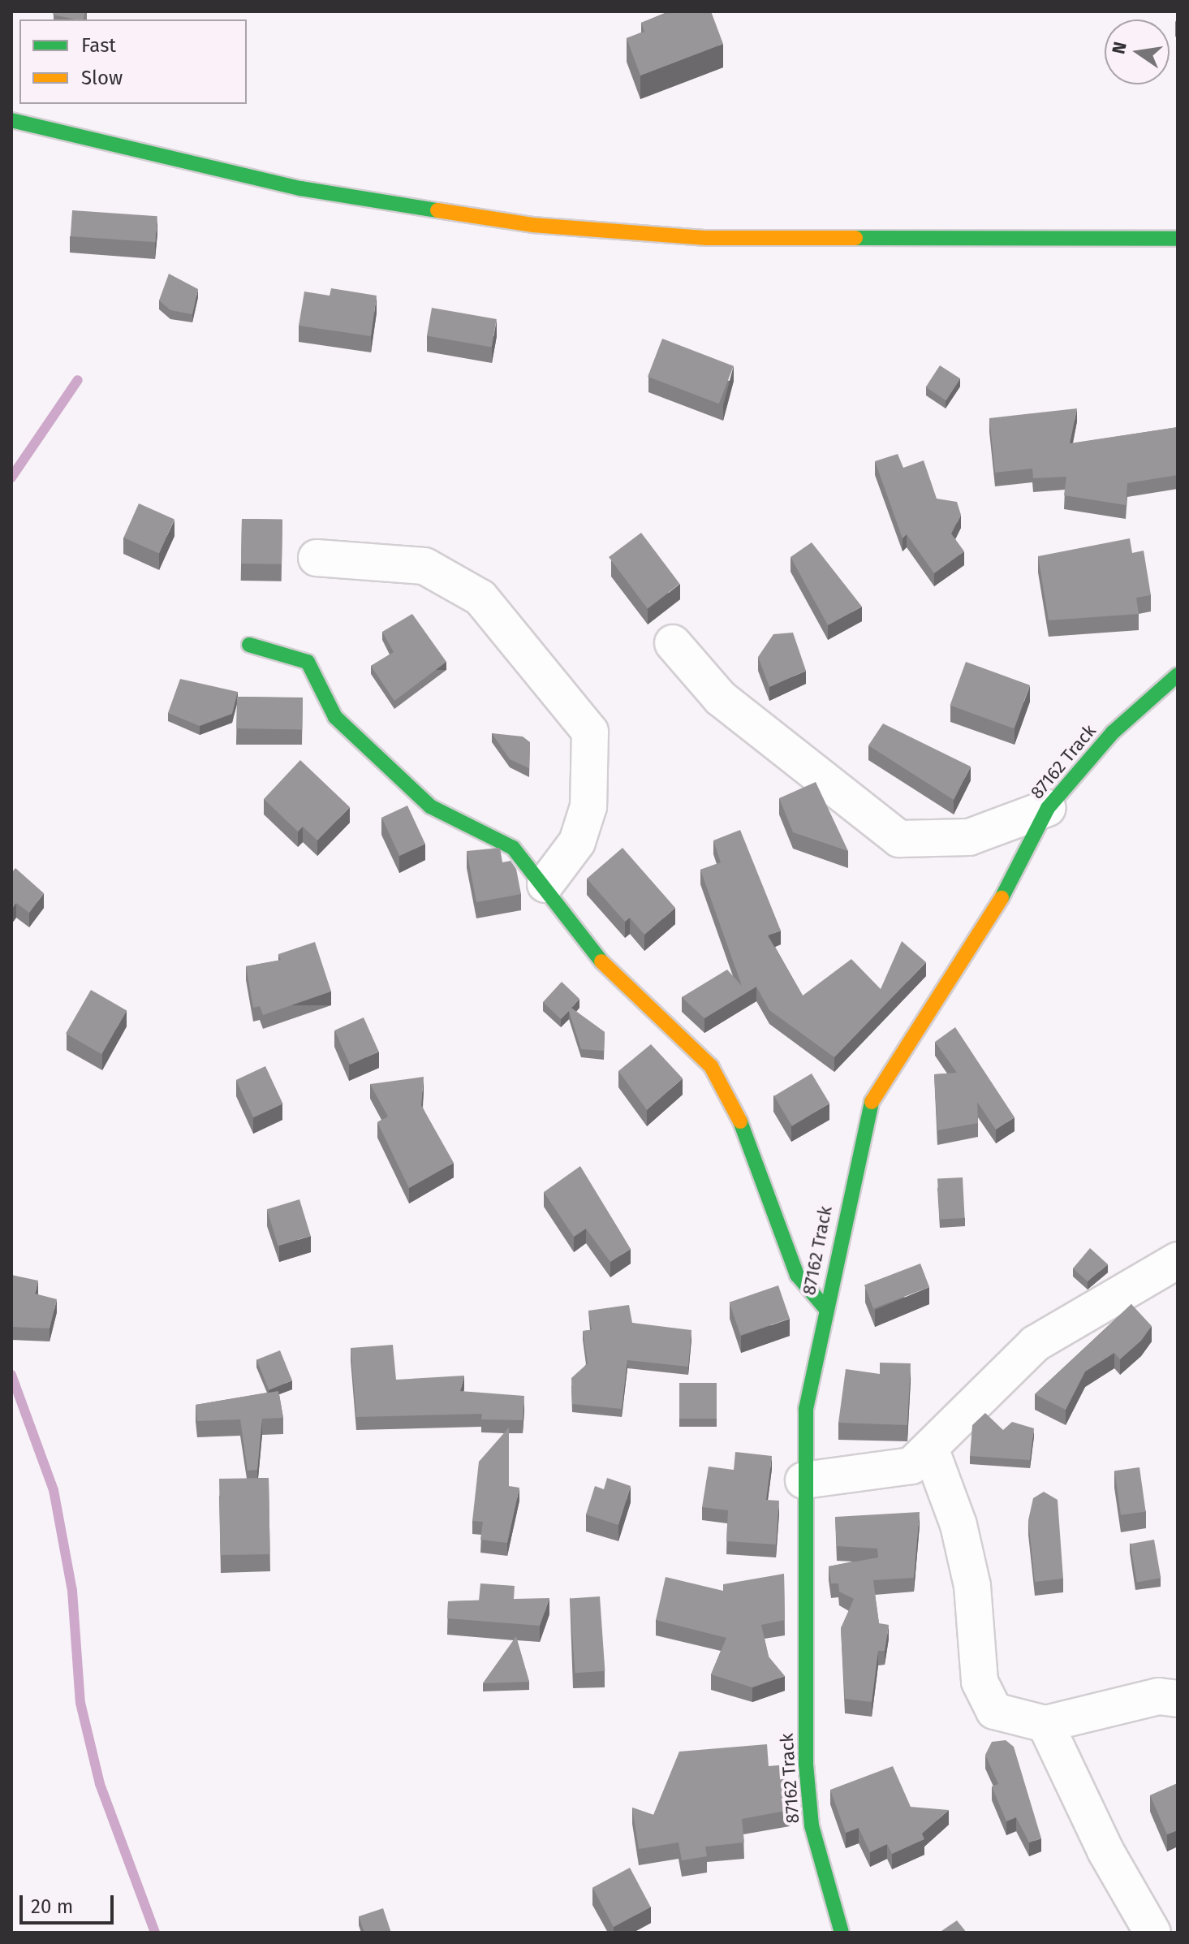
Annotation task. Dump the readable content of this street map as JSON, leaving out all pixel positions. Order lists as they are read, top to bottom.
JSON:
{
  "streets": {
    "street": ["87162 Track"]
  },
  "legend": ["Fast", "Slow"],
  "scale_bar": "20 m",
  "north": "left"
}
